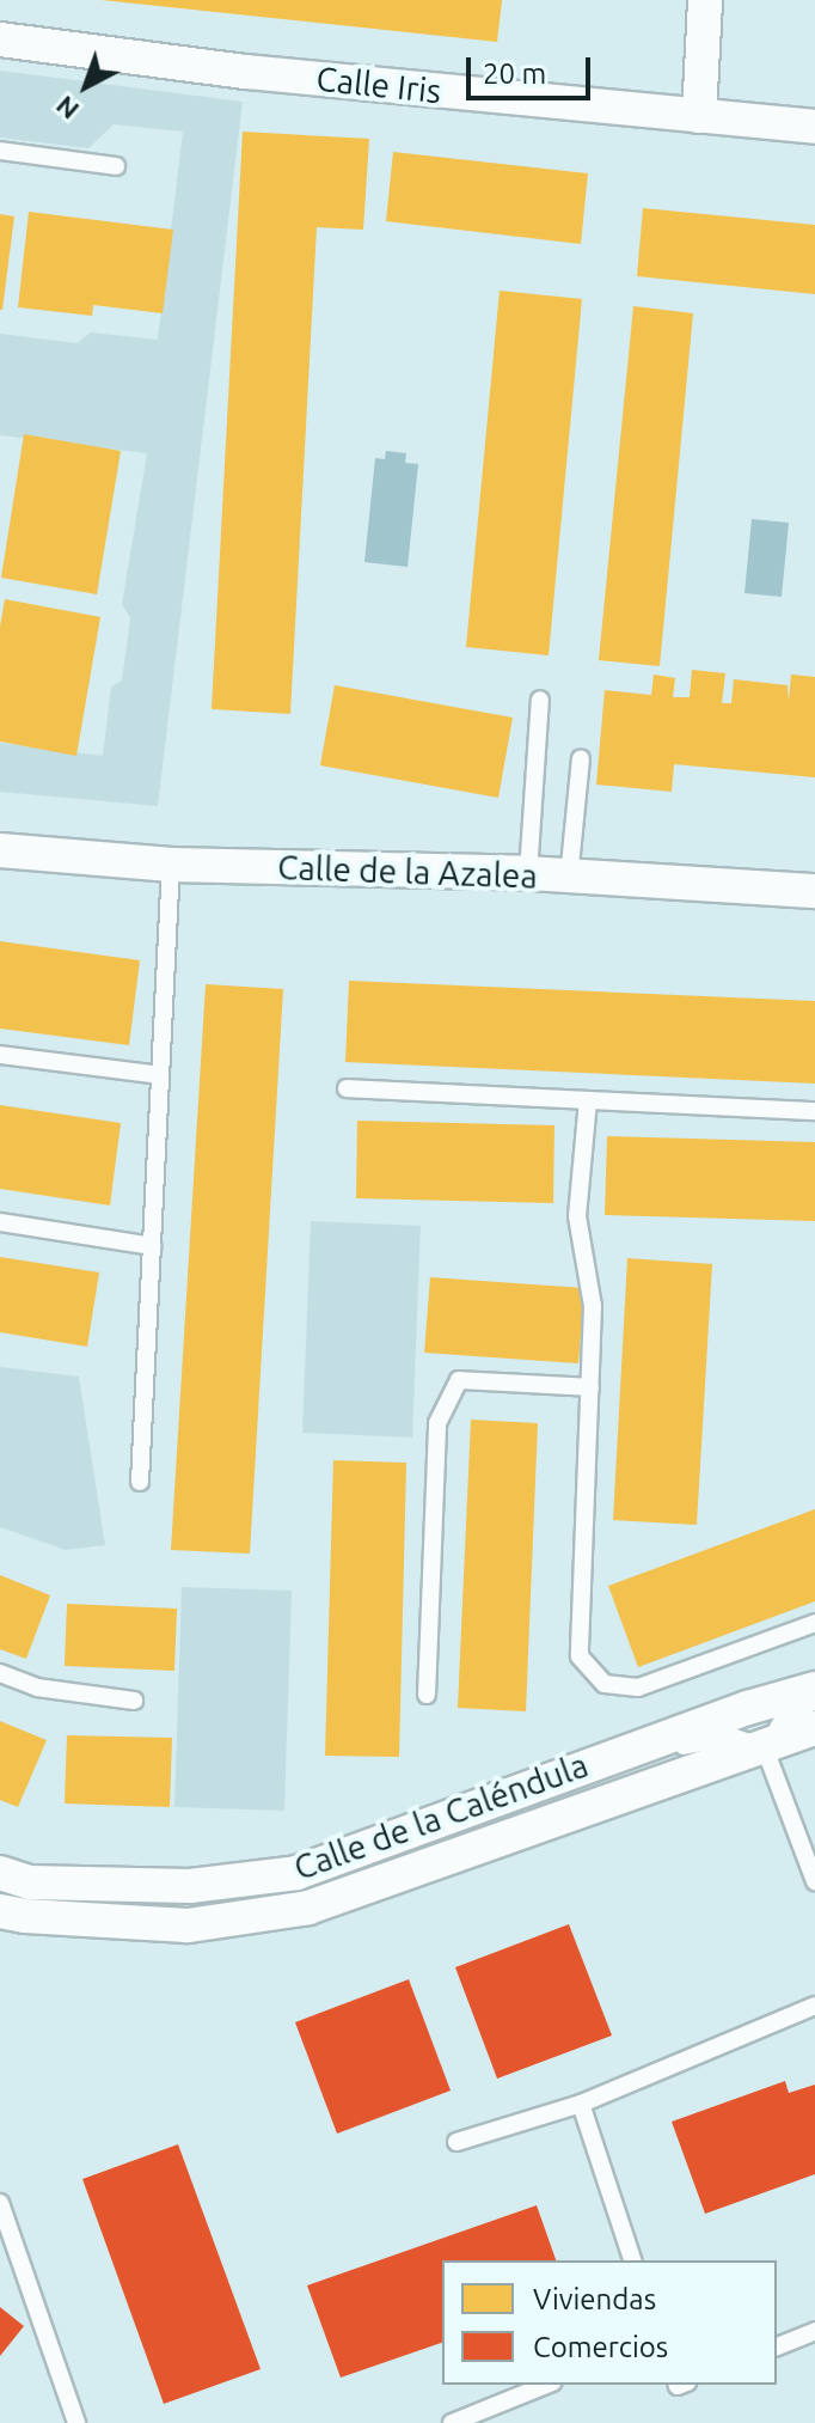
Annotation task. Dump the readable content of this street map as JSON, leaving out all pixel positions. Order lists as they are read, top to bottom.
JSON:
{
  "streets": {
    "street": ["Calle Iris", "Calle de la Azalea", "Calle de la Caléndula"]
  },
  "legend": ["Viviendas", "Comercios"],
  "scale_bar": "20 m",
  "north": "bottom left"
}
